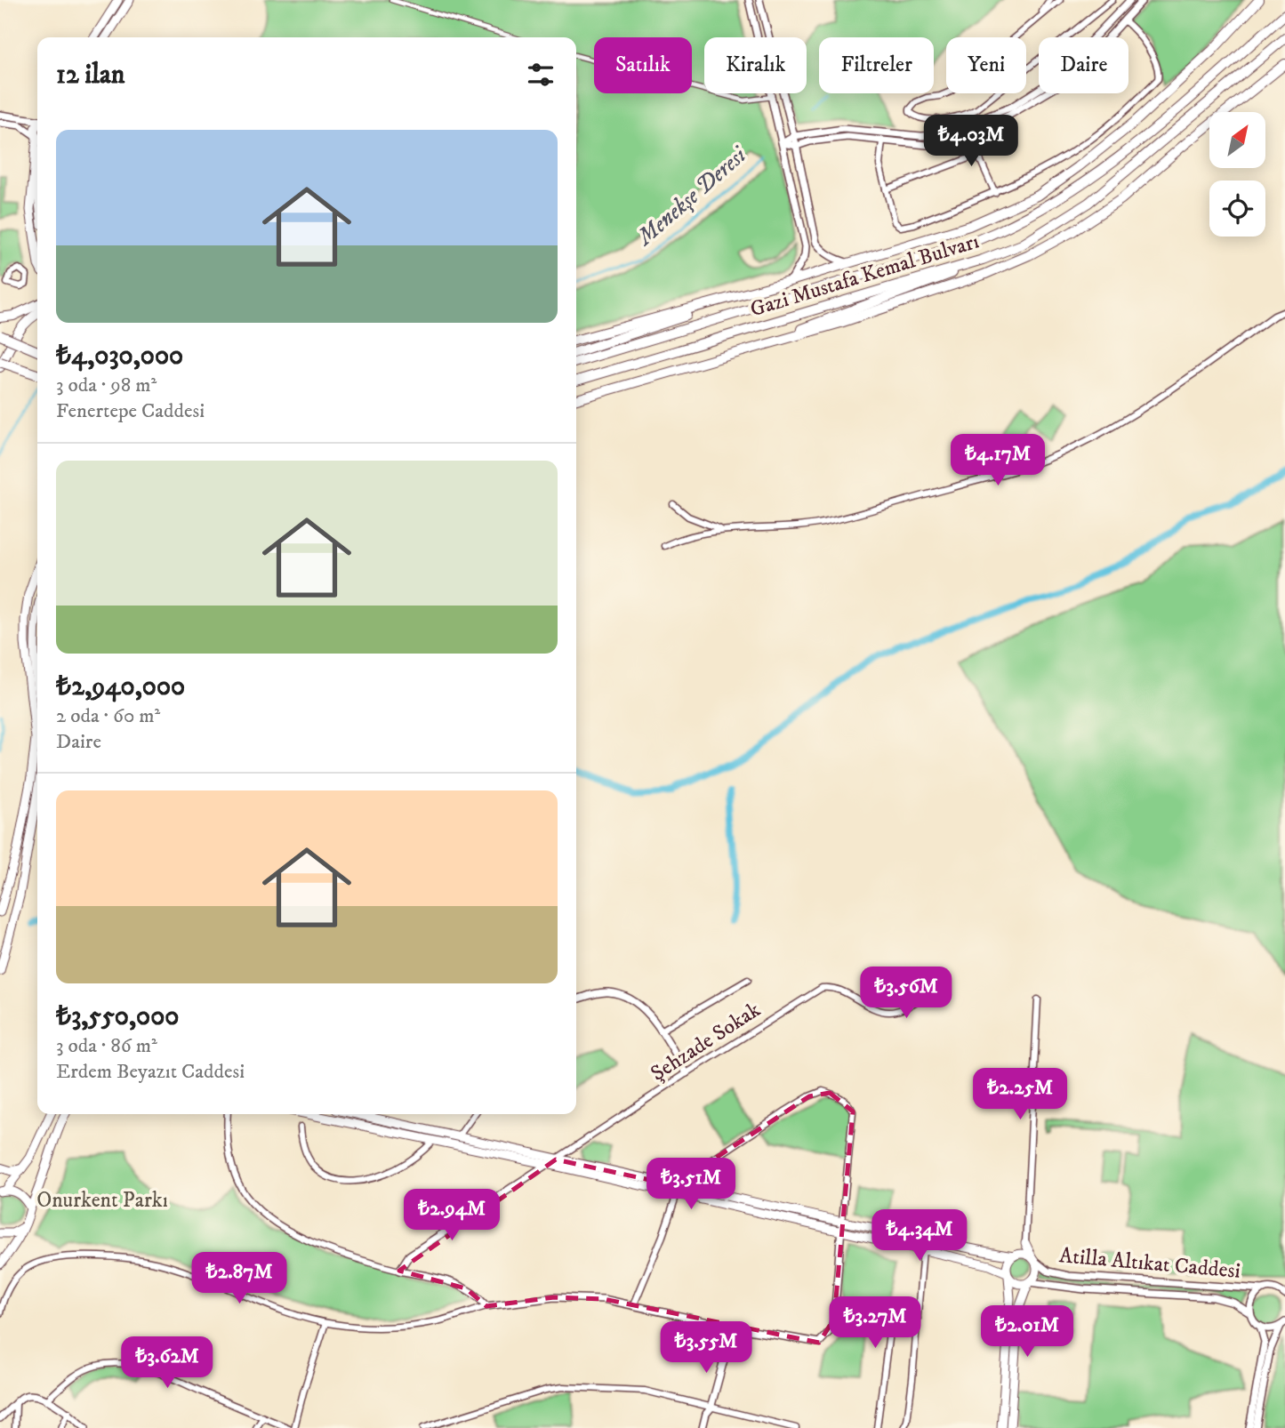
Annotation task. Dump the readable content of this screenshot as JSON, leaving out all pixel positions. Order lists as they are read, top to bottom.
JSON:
{
  "streets": {
    "highway": ["Gazi Mustafa Kemal Bulvarı"],
    "street": ["Şehzade Sokak", "Atilla Altıkat Caddesi"]
  },
  "water": ["Menekşe Deresi"],
  "parks": ["Onurkent Parkı"],
  "north": "top right",
  "page": {
    "chip": [
      "Satılık",
      "Kiralık",
      "Filtreler",
      "Yeni",
      "Daire"
    ],
    "heading": "12 ilan",
    "list": [
      {
        "name": "₺4,030,000",
        "note": "3 oda · 98 m² · Fenertepe Caddesi"
      },
      {
        "name": "₺2,940,000",
        "note": "2 oda · 60 m² · Daire"
      },
      {
        "name": "₺3,550,000",
        "note": "3 oda · 86 m² · Erdem Beyazıt Caddesi"
      }
    ],
    "price": [
      "₺4.03M",
      "₺4.17M",
      "₺3.56M",
      "₺2.25M",
      "₺3.51M",
      "₺2.94M",
      "₺4.34M",
      "₺2.87M",
      "₺3.27M",
      "₺2.01M",
      "₺3.55M",
      "₺3.62M"
    ]
  }
}
